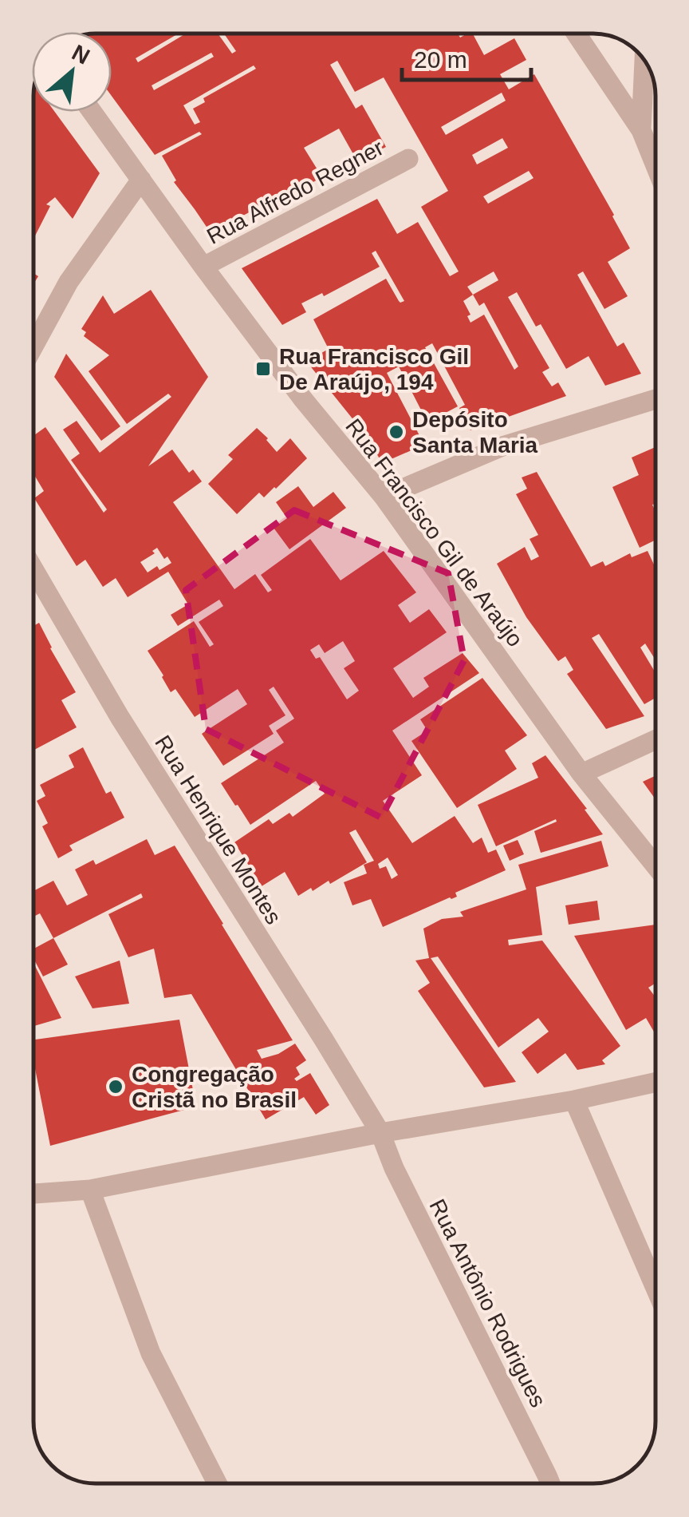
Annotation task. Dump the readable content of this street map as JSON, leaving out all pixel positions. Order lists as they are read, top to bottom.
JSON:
{
  "streets": {
    "street": [
      "Rua Alfredo Regner",
      "Rua Francisco Gil de Araújo",
      "Rua Henrique Montes",
      "Rua Antônio Rodrigues"
    ]
  },
  "crossings": [
    ["Rua Alfredo Regner", "Rua Francisco Gil de Araújo"],
    ["Rua Henrique Montes", "Rua Antônio Rodrigues"]
  ],
  "places": {
    "transit": ["Rua Francisco Gil De Araújo, 194"],
    "other": ["Depósito Santa Maria", "Congregação Cristã no Brasil"]
  },
  "scale_bar": "20 m",
  "north": "top right"
}
